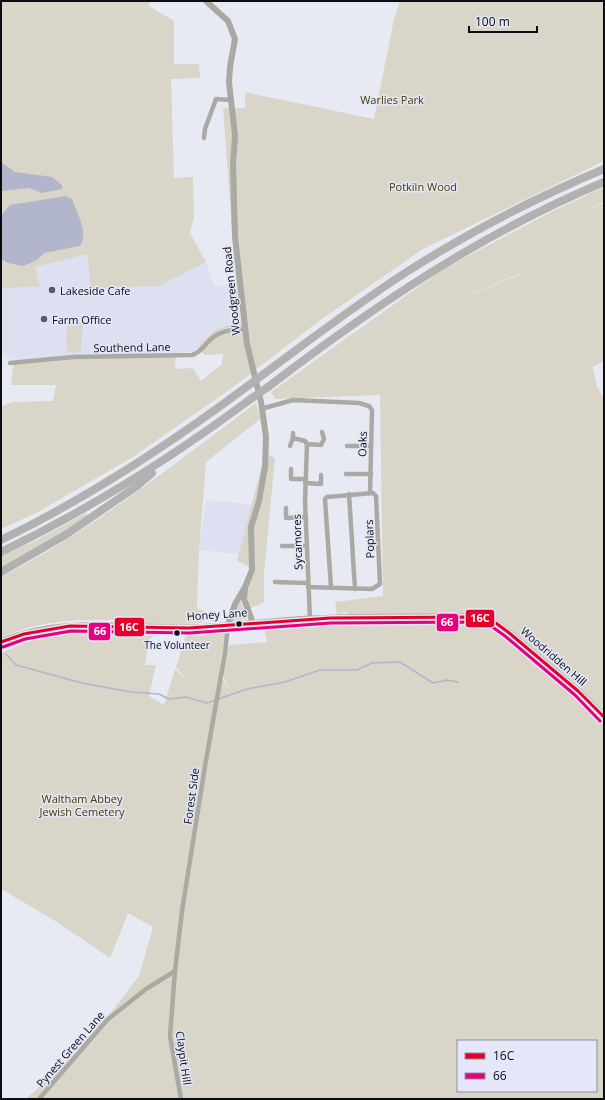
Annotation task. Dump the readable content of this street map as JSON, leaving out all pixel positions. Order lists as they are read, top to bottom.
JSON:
{
  "streets": {
    "main road": ["Honey Lane", "Woodridden Hill"],
    "street": [
      "Woodgreen Road",
      "Southend Lane",
      "Oaks",
      "Poplars",
      "Sycamores",
      "Forest Side",
      "Pynest Green Lane",
      "Claypit Hill"
    ]
  },
  "crossings": [
    ["Woodgreen Road", "Southend Lane"],
    ["Woodgreen Road", "Oaks"],
    ["Woodgreen Road", "Honey Lane"],
    ["Woodgreen Road", "Forest Side"],
    ["Oaks", "Poplars"],
    ["Sycamores", "Honey Lane"],
    ["Honey Lane", "Woodridden Hill"],
    ["Honey Lane", "Forest Side"],
    ["Forest Side", "Pynest Green Lane"],
    ["Forest Side", "Claypit Hill"],
    ["Pynest Green Lane", "Claypit Hill"]
  ],
  "parks": ["Warlies Park", "Potkiln Wood", "Waltham Abbey Jewish Cemetery"],
  "places": ["Lakeside Cafe", "Farm Office", "The Volunteer"],
  "lines": ["transit line 16C", "transit line 66"],
  "legend": ["16C", "66"],
  "scale_bar": "100 m"
}
